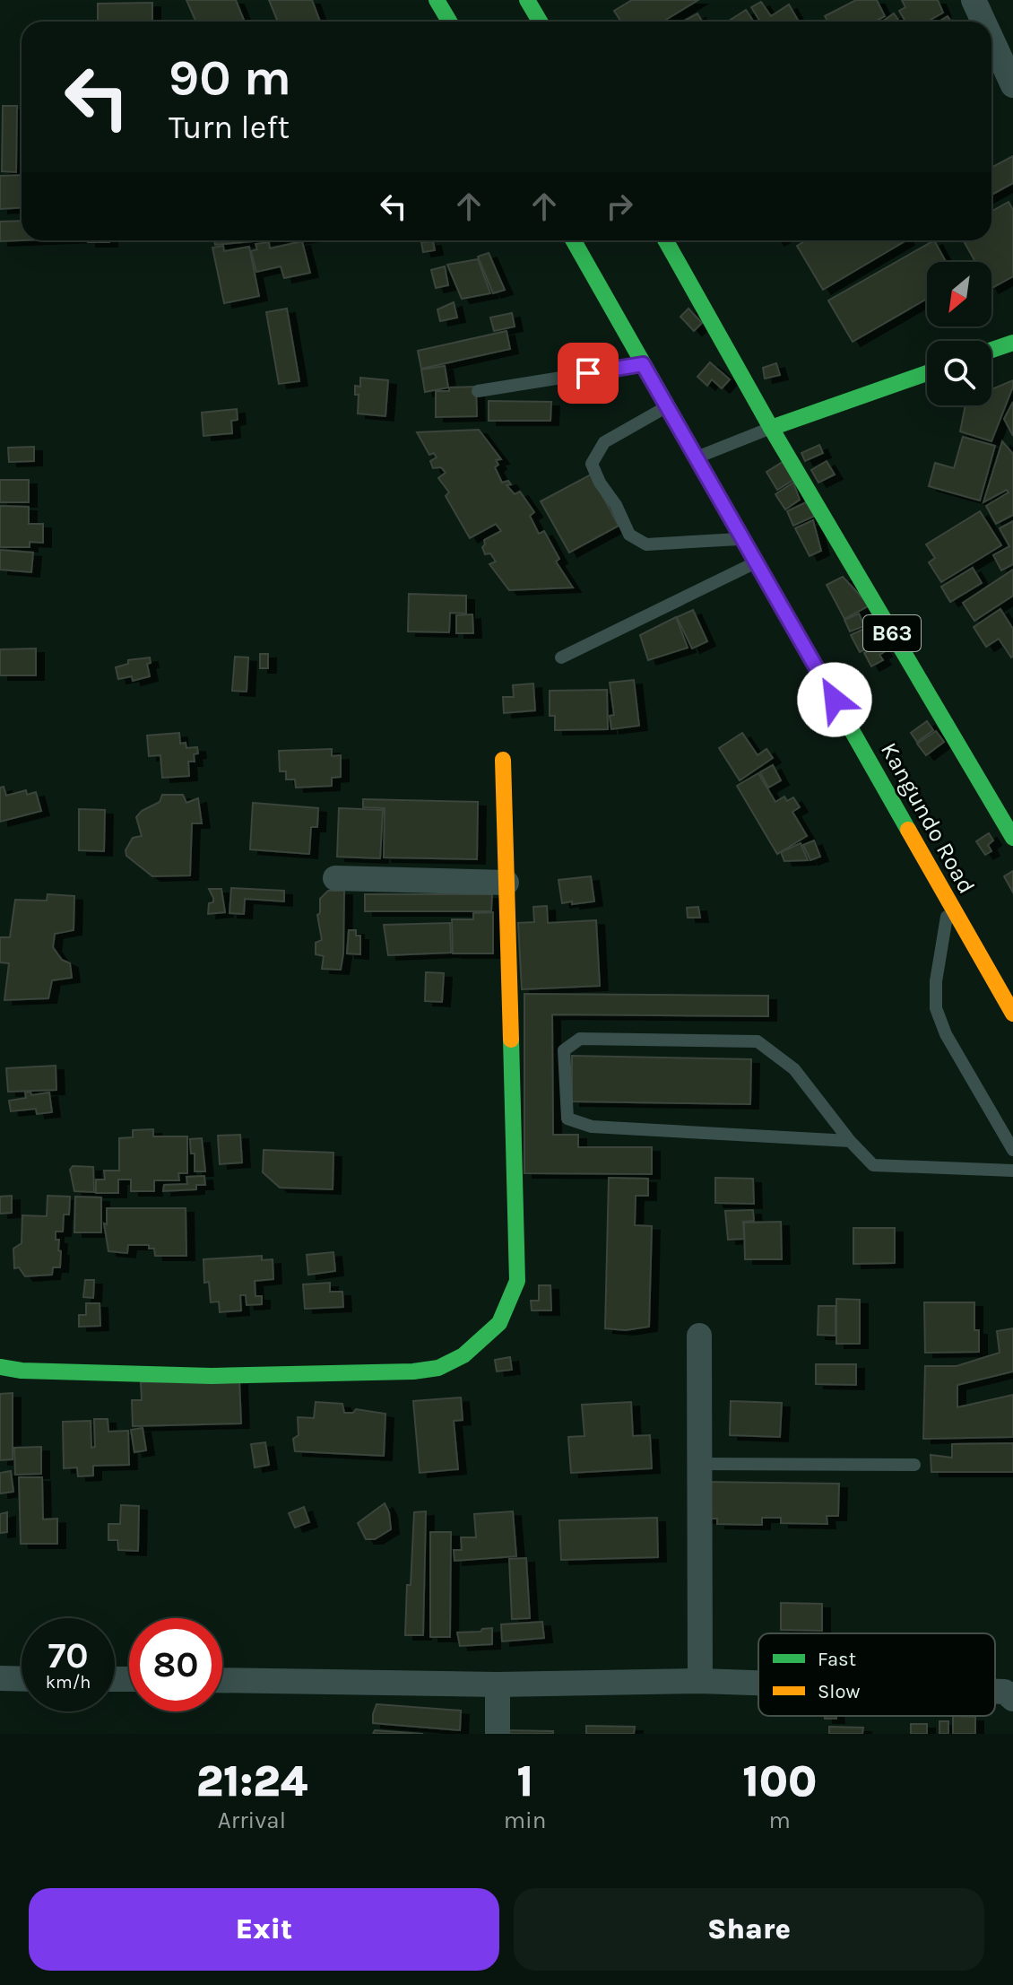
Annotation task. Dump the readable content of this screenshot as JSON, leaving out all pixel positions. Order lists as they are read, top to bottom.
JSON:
{
  "streets": {
    "main road": ["B63", "Kangundo Road"]
  },
  "legend": ["Fast", "Slow"],
  "north": "bottom left",
  "page": {
    "turn": ["90 m", "Turn left"],
    "speed": "70 km/h",
    "limit": "80",
    "eta": [
      "21:24",
      "Arrival",
      "1",
      "min",
      "100",
      "m"
    ],
    "buttons": ["Exit", "Share"]
  }
}
